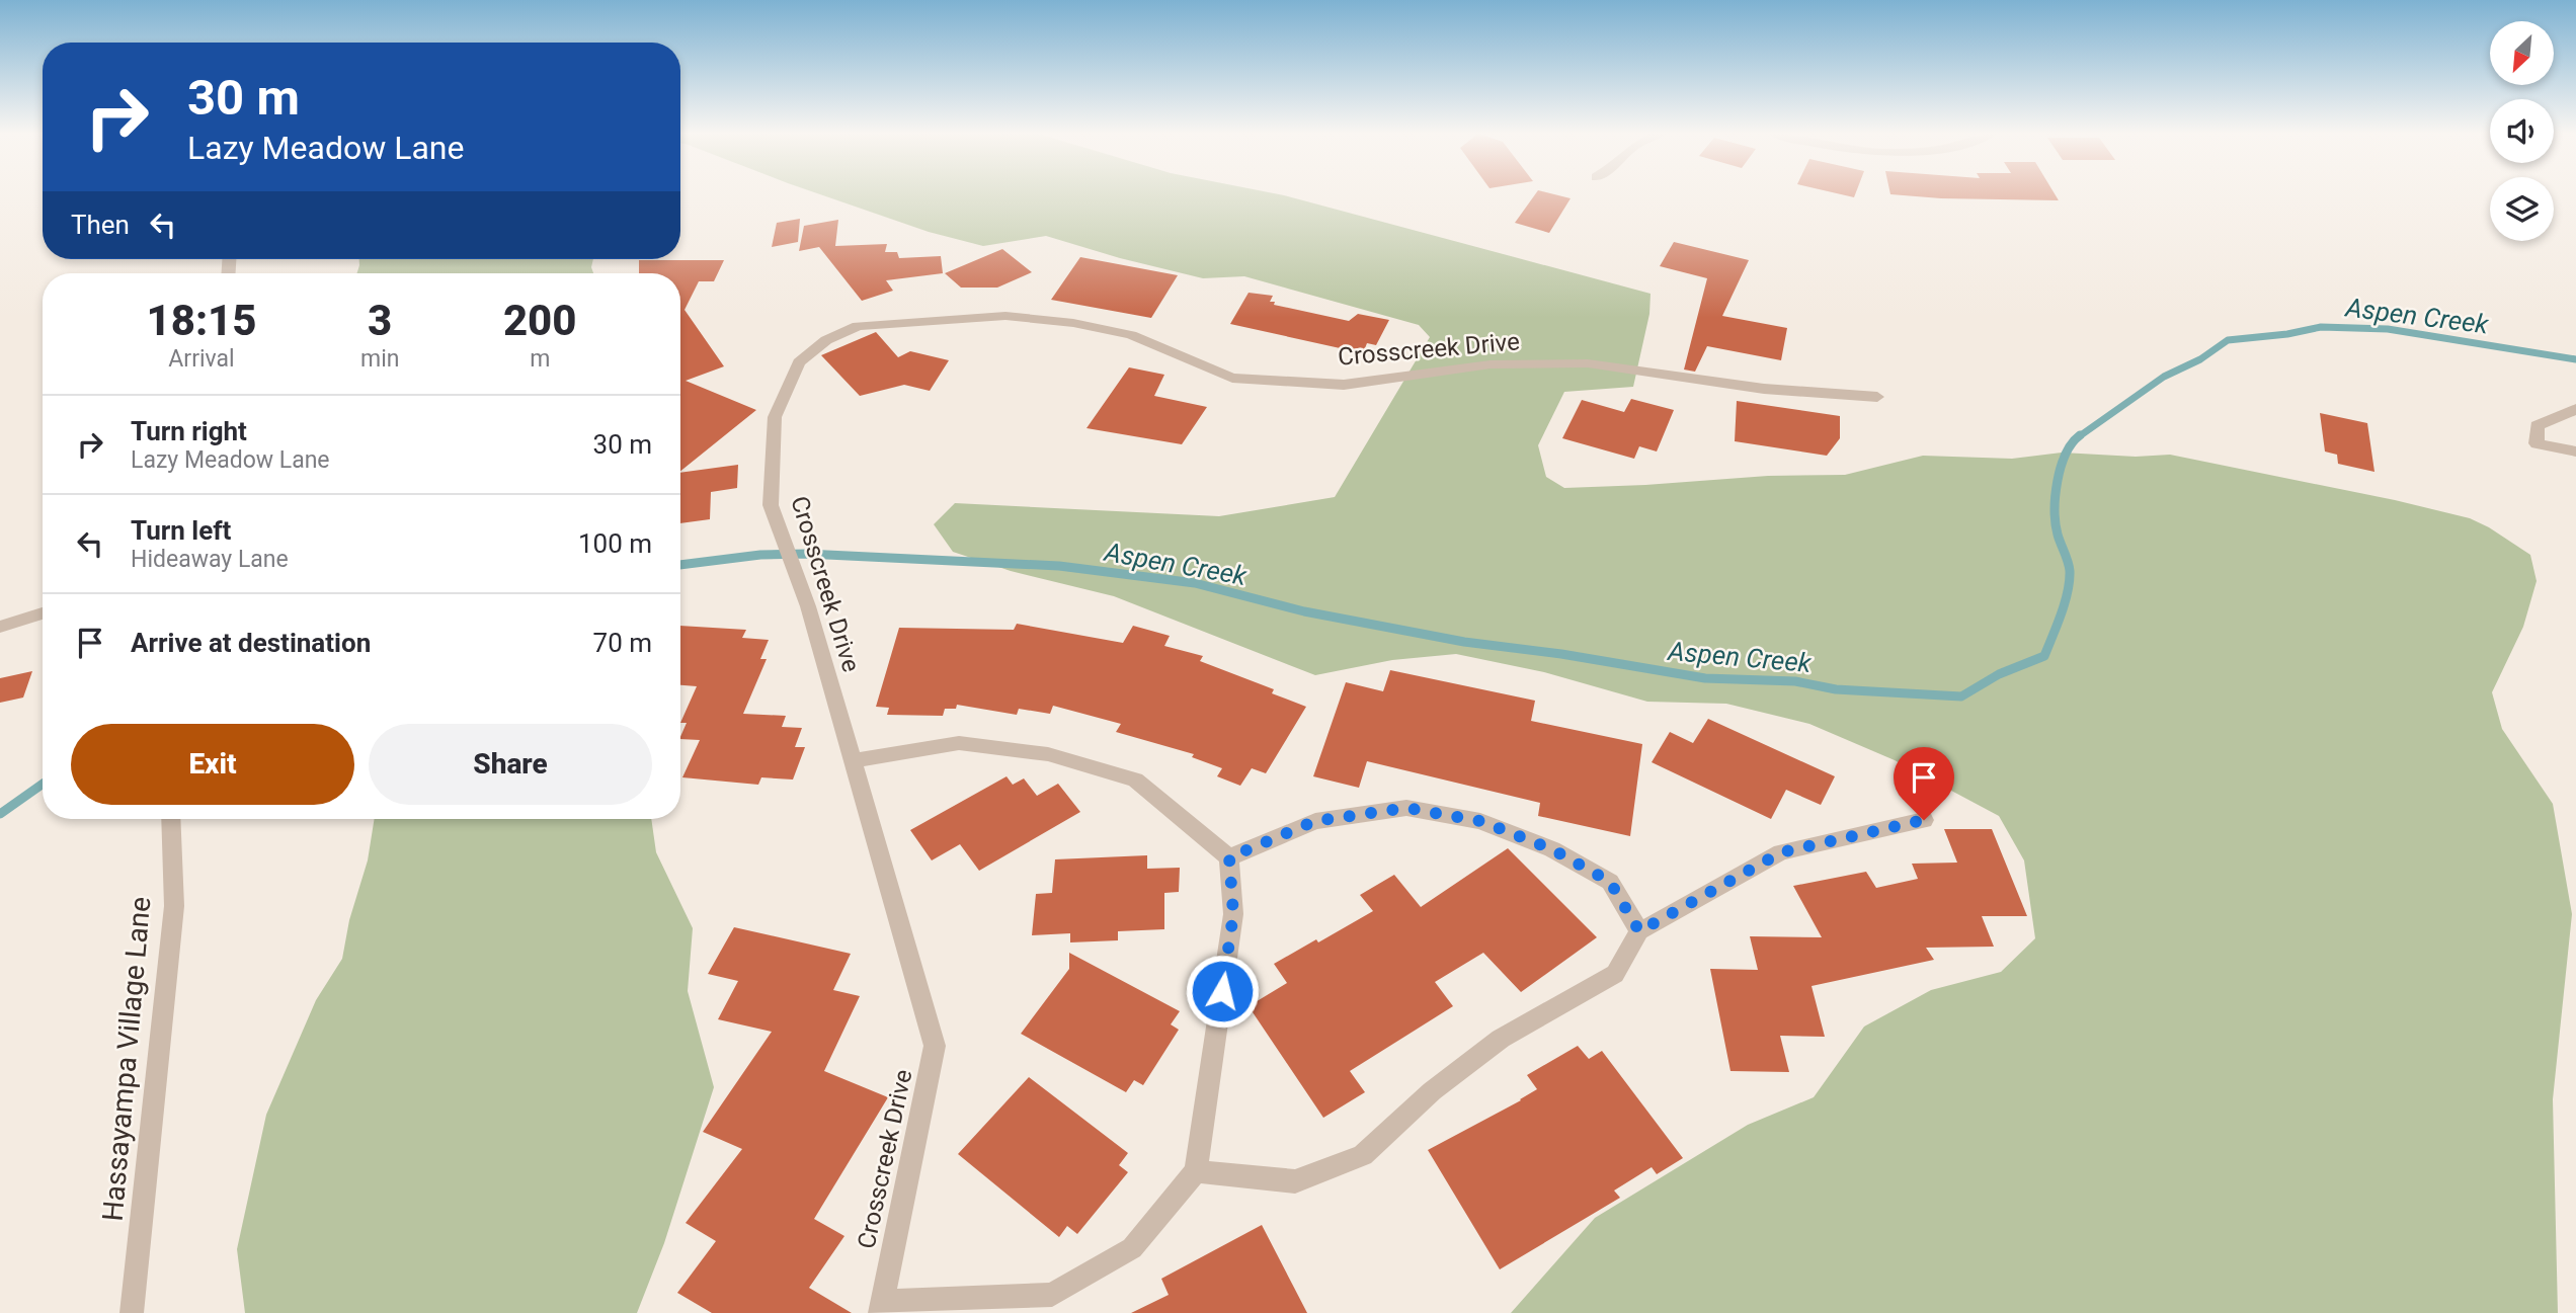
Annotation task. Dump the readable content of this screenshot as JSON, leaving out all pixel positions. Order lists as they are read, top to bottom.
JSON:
{
  "streets": {
    "street": ["Crosscreek Drive", "Hassayampa Village Lane"]
  },
  "water": ["Aspen Creek"],
  "north": "bottom left",
  "page": {
    "turn": ["30 m", "Lazy Meadow Lane"],
    "then": "Then",
    "eta": [
      "18:15",
      "Arrival",
      "3",
      "min",
      "200",
      "m"
    ],
    "list": [
      {
        "name": "Turn right",
        "note": "Lazy Meadow Lane",
        "value": "30 m"
      },
      {
        "name": "Turn left",
        "note": "Hideaway Lane",
        "value": "100 m"
      },
      {
        "name": "Arrive at destination",
        "value": "70 m"
      }
    ],
    "buttons": ["Exit", "Share"]
  }
}
